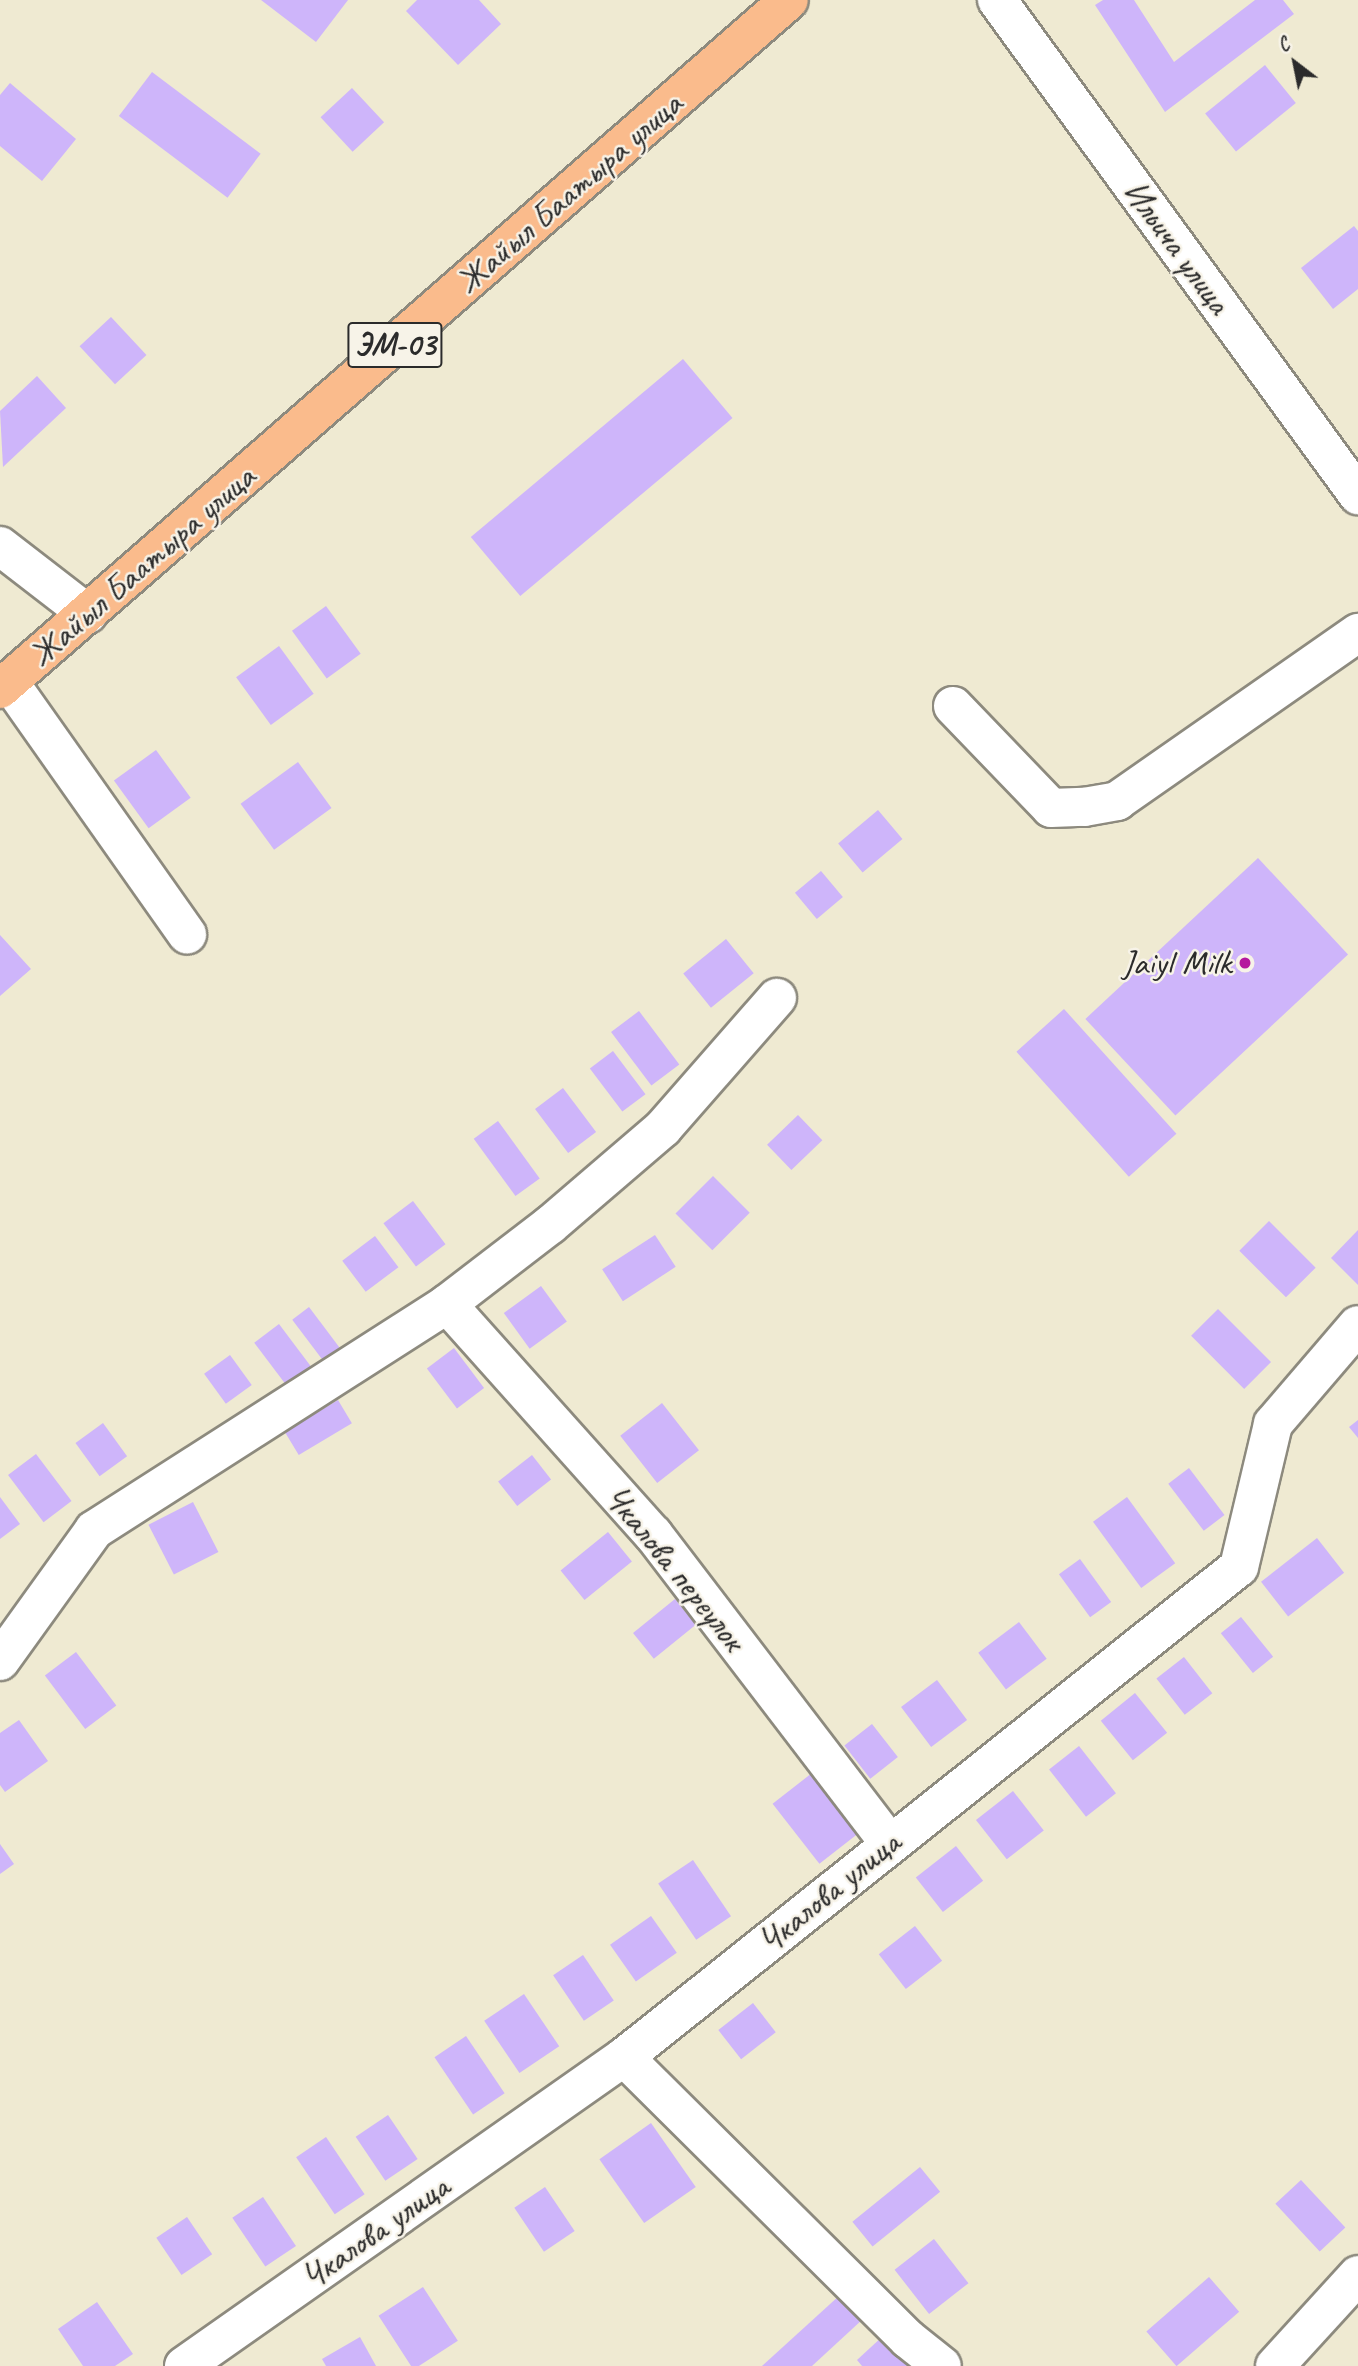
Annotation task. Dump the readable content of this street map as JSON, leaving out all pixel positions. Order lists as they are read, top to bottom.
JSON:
{
  "streets": {
    "highway": ["Жайыл Баатыра улица", "ЭМ-03"],
    "street": ["Ильича улица", "Чкалова переулок", "Чкалова улица"]
  },
  "crossings": [
    ["Чкалова переулок", "Чкалова улица"]
  ],
  "places": ["Jaiyl Milk"],
  "north": "top left"
}
